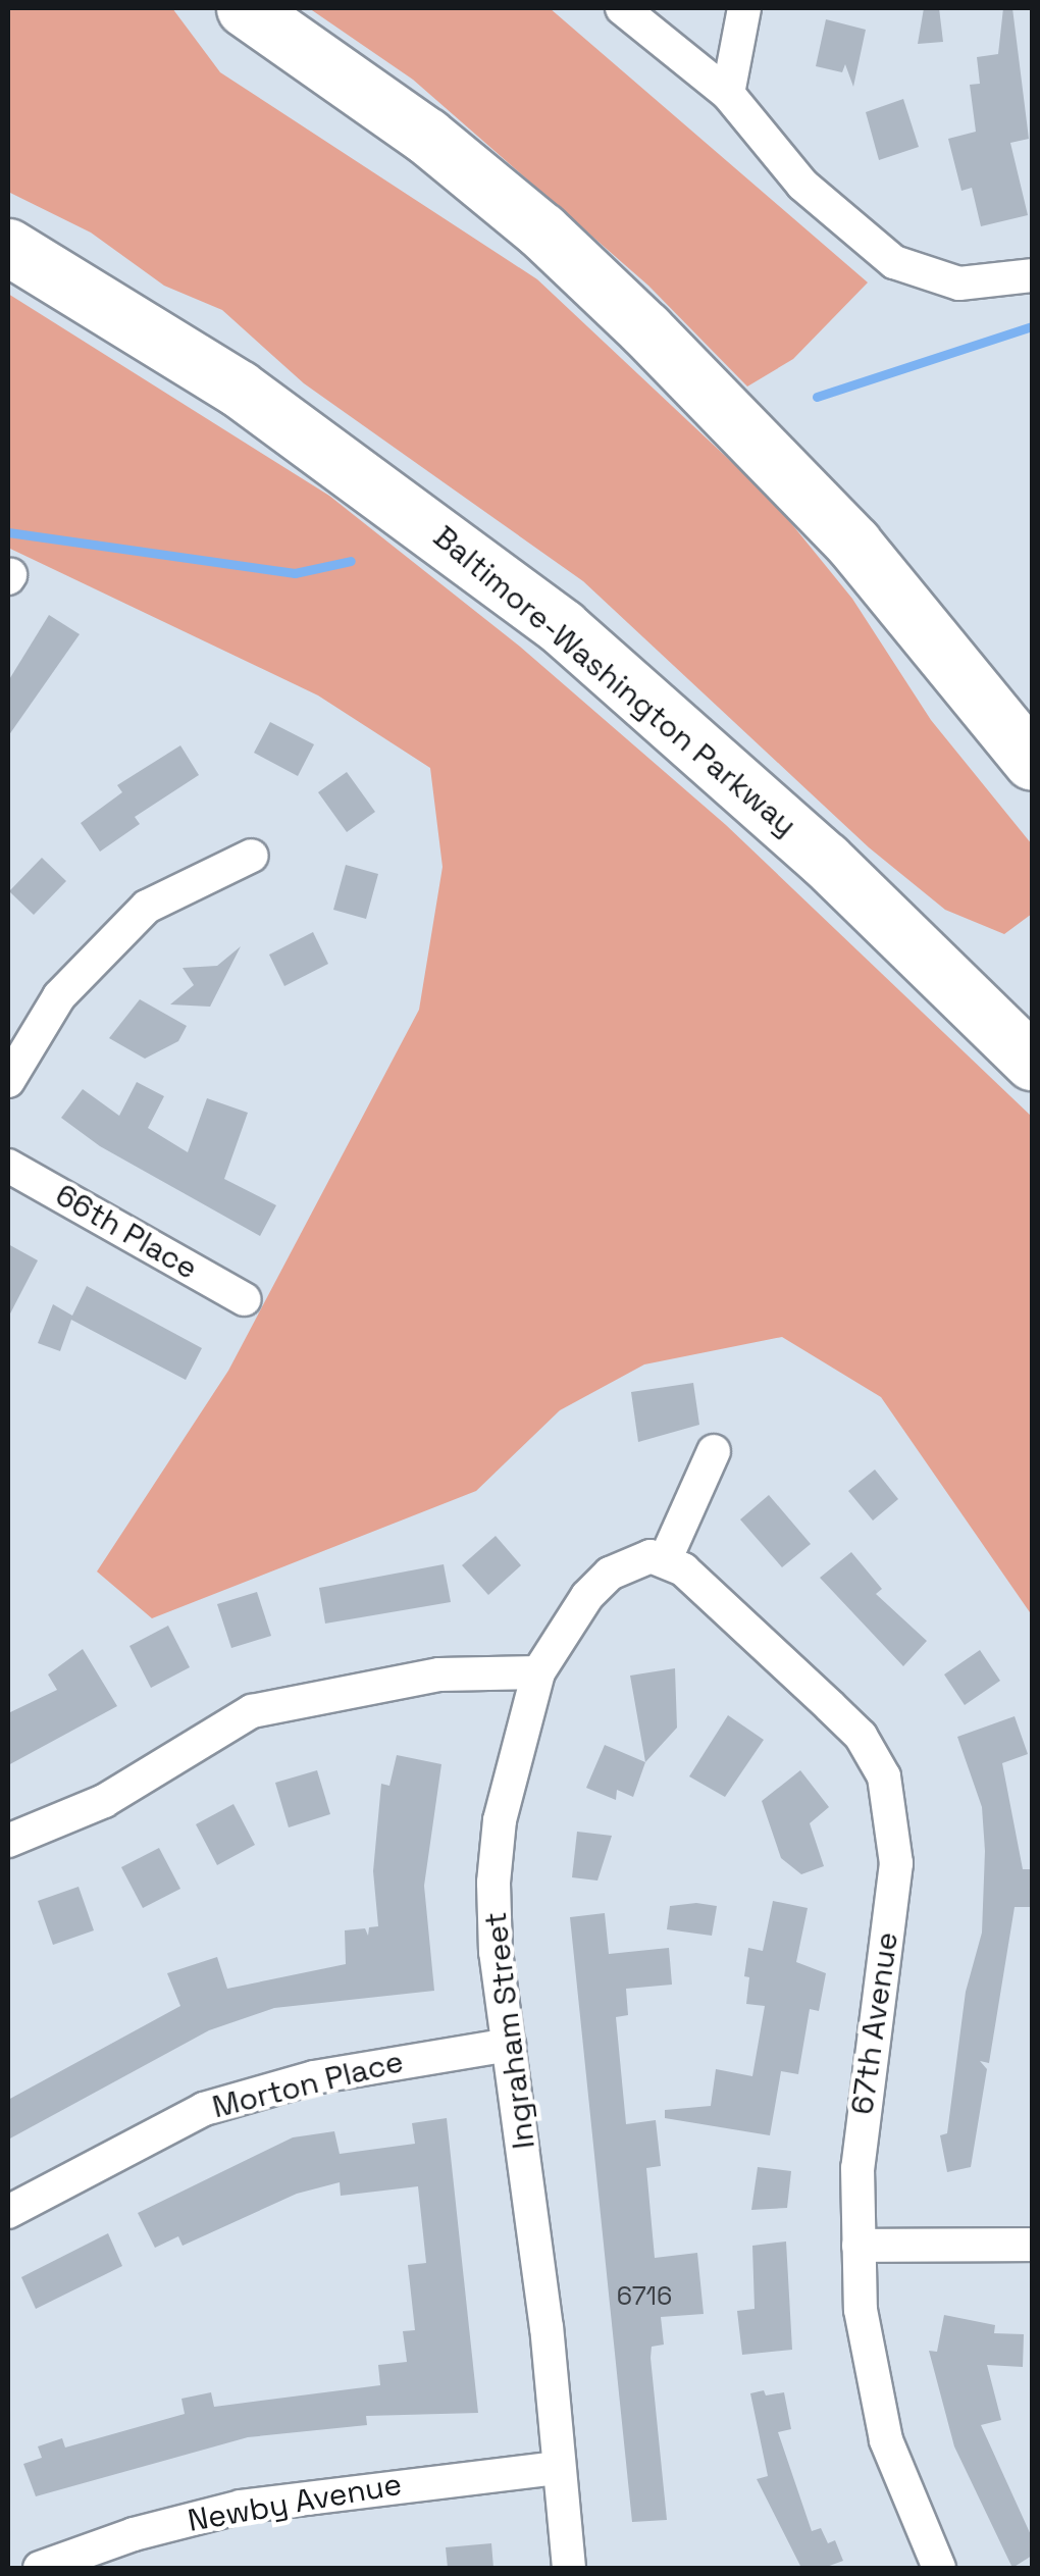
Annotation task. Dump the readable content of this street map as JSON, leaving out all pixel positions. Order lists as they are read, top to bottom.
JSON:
{
  "streets": {
    "highway": ["Baltimore-Washington Parkway"],
    "street": [
      "66th Place",
      "67th Avenue",
      "Ingraham Street",
      "Morton Place",
      "Newby Avenue"
    ]
  },
  "crossings": [
    ["67th Avenue", "Ingraham Street"],
    ["Ingraham Street", "Morton Place"],
    ["Ingraham Street", "Newby Avenue"]
  ],
  "house_numbers": ["6716"]
}
